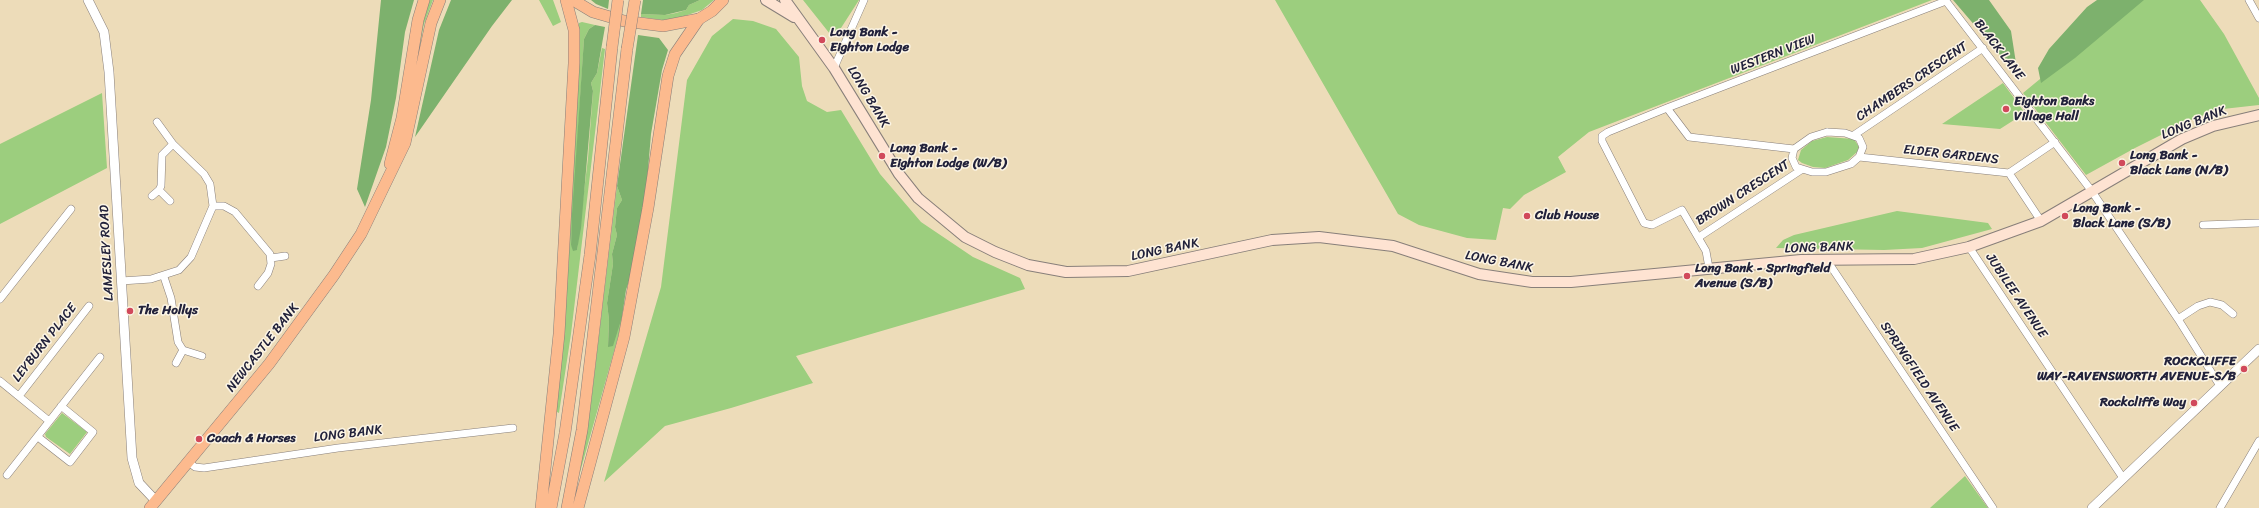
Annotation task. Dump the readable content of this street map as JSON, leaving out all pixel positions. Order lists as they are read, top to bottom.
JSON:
{
  "streets": {
    "main road": ["LONG BANK", "NEWCASTLE BANK"],
    "street": [
      "BLACK LANE",
      "WESTERN VIEW",
      "CHAMBERS CRESCENT",
      "ELDER GARDENS",
      "BROWN CRESCENT",
      "LAMESLEY ROAD",
      "JUBILEE AVENUE",
      "LEYBURN PLACE",
      "SPRINGFIELD AVENUE"
    ]
  },
  "crossings": [
    ["BLACK LANE", "WESTERN VIEW"],
    ["BLACK LANE", "CHAMBERS CRESCENT"],
    ["BLACK LANE", "LONG BANK"],
    ["BLACK LANE", "ELDER GARDENS"],
    ["WESTERN VIEW", "BROWN CRESCENT"],
    ["LONG BANK", "JUBILEE AVENUE"],
    ["LONG BANK", "NEWCASTLE BANK"],
    ["LONG BANK", "SPRINGFIELD AVENUE"],
    ["LAMESLEY ROAD", "NEWCASTLE BANK"]
  ],
  "places": [
    "Long Bank - Eighton Lodge",
    "Eighton Banks Village Hall",
    "Long Bank - Eighton Lodge (W/B)",
    "Long Bank - Black Lane (N/B)",
    "Club House",
    "Long Bank - Black Lane (S/B)",
    "Long Bank - Springfield Avenue (S/B)",
    "The Hollys",
    "ROCKCLIFFE WAY-RAVENSWORTH AVENUE-S/B",
    "Rockcliffe Way",
    "Coach & Horses"
  ]
}
